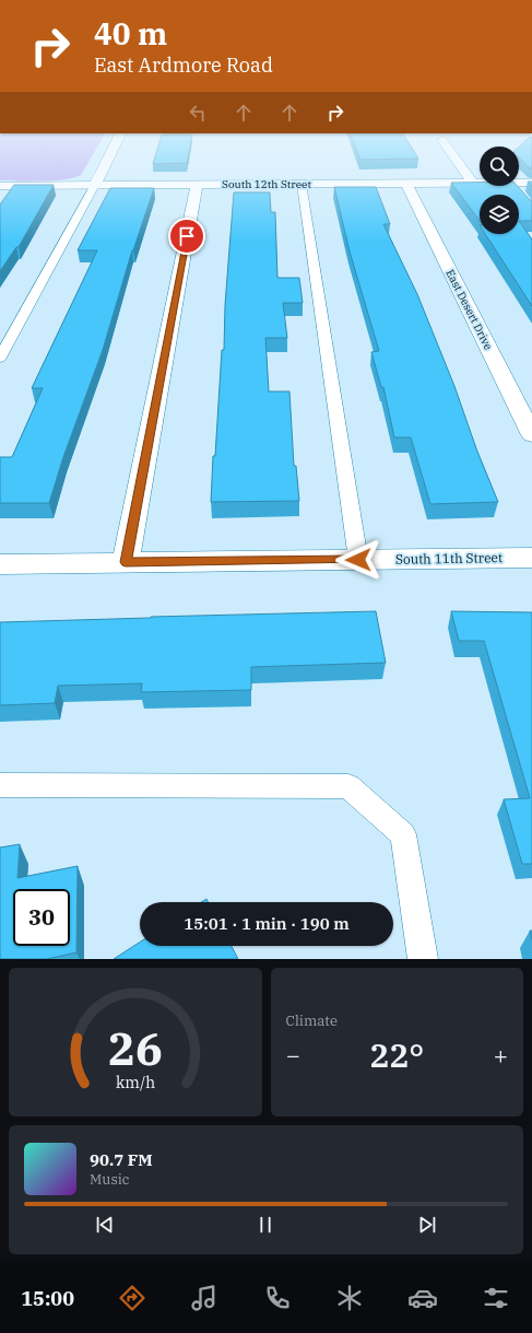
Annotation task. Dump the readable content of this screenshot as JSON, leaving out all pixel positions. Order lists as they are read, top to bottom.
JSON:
{
  "streets": {
    "street": ["South 12th Street", "East Desert Drive", "South 11th Street"]
  },
  "crossings": [
    ["South 12th Street", "East Desert Drive"]
  ],
  "page": {
    "turn": ["40 m", "East Ardmore Road"],
    "limit": "30",
    "trip": "15:01 · 1 min · 190 m",
    "tile": "Climate",
    "heat": ["−", "22°", "+"],
    "song": ["90.7 FM", "Music"],
    "tabs": "15:00",
    "gauge": ["26", "km/h"]
  }
}
